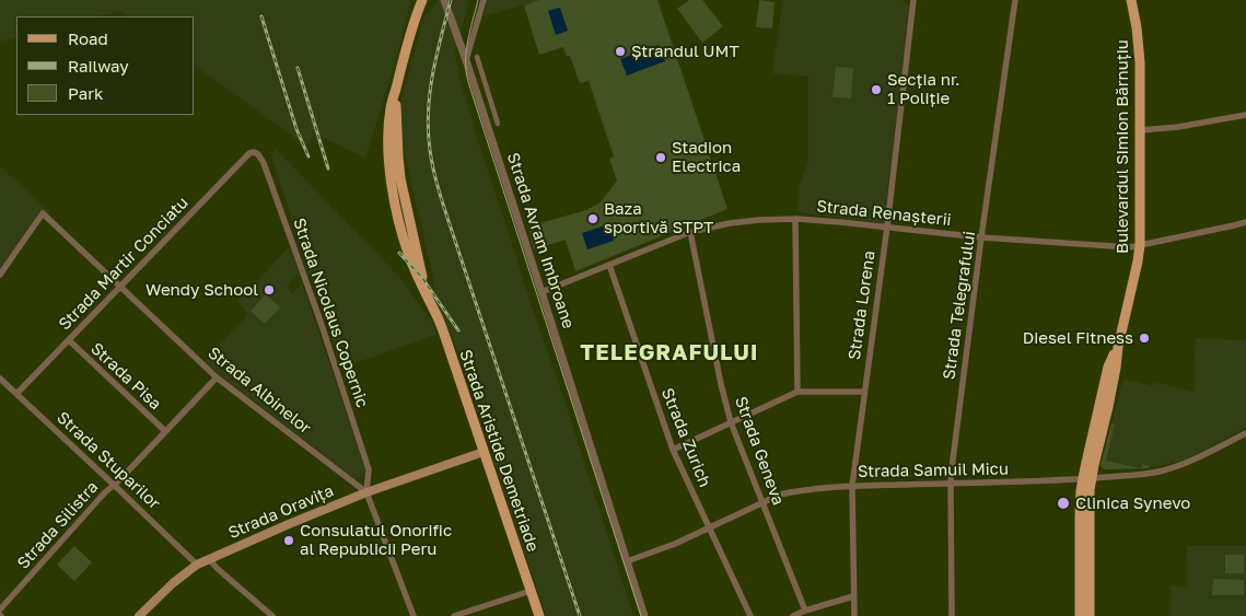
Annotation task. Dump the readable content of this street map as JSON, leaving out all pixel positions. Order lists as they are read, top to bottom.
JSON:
{
  "streets": {
    "main road": ["Bulevardul Simion Bărnuțiu", "Strada Aristide Demetriade", "Strada Oravița"],
    "street": [
      "Strada Renașterii",
      "Strada Avram Imbroane",
      "Strada Martir Conciatu",
      "Strada Lorena",
      "Strada Telegrafului",
      "Strada Nicolaus Copernic",
      "Strada Pisa",
      "Strada Albinelor",
      "Strada Zurich",
      "Strada Geneva",
      "Strada Stuparilor",
      "Strada Samuil Micu",
      "Strada Silistra"
    ]
  },
  "crossings": [
    ["Bulevardul Simion Bărnuțiu", "Strada Renașterii"],
    ["Bulevardul Simion Bărnuțiu", "Strada Samuil Micu"],
    ["Strada Renașterii", "Strada Avram Imbroane"],
    ["Strada Renașterii", "Strada Lorena"],
    ["Strada Renașterii", "Strada Telegrafului"],
    ["Strada Renașterii", "Strada Zurich"],
    ["Strada Renașterii", "Strada Geneva"],
    ["Strada Avram Imbroane", "Strada Samuil Micu"],
    ["Strada Martir Conciatu", "Strada Nicolaus Copernic"],
    ["Strada Martir Conciatu", "Strada Pisa"],
    ["Strada Martir Conciatu", "Strada Albinelor"],
    ["Strada Martir Conciatu", "Strada Stuparilor"],
    ["Strada Lorena", "Strada Samuil Micu"],
    ["Strada Telegrafului", "Strada Samuil Micu"],
    ["Strada Nicolaus Copernic", "Strada Albinelor"],
    ["Strada Nicolaus Copernic", "Strada Oravița"],
    ["Strada Pisa", "Strada Silistra"],
    ["Strada Albinelor", "Strada Oravița"],
    ["Strada Albinelor", "Strada Silistra"],
    ["Strada Zurich", "Strada Samuil Micu"],
    ["Strada Aristide Demetriade", "Strada Oravița"],
    ["Strada Geneva", "Strada Samuil Micu"],
    ["Strada Stuparilor", "Strada Oravița"],
    ["Strada Stuparilor", "Strada Silistra"]
  ],
  "districts": ["TELEGRAFULUI"],
  "places": [
    "Ștrandul UMT",
    "Secția nr. 1 Poliție",
    "Stadion Electrica",
    "Baza sportivă STPT",
    "Wendy School",
    "Diesel Fitness",
    "Clinica Synevo",
    "Consulatul Onorific al Republicii Peru"
  ],
  "legend": ["Road", "Railway", "Park"]
}
